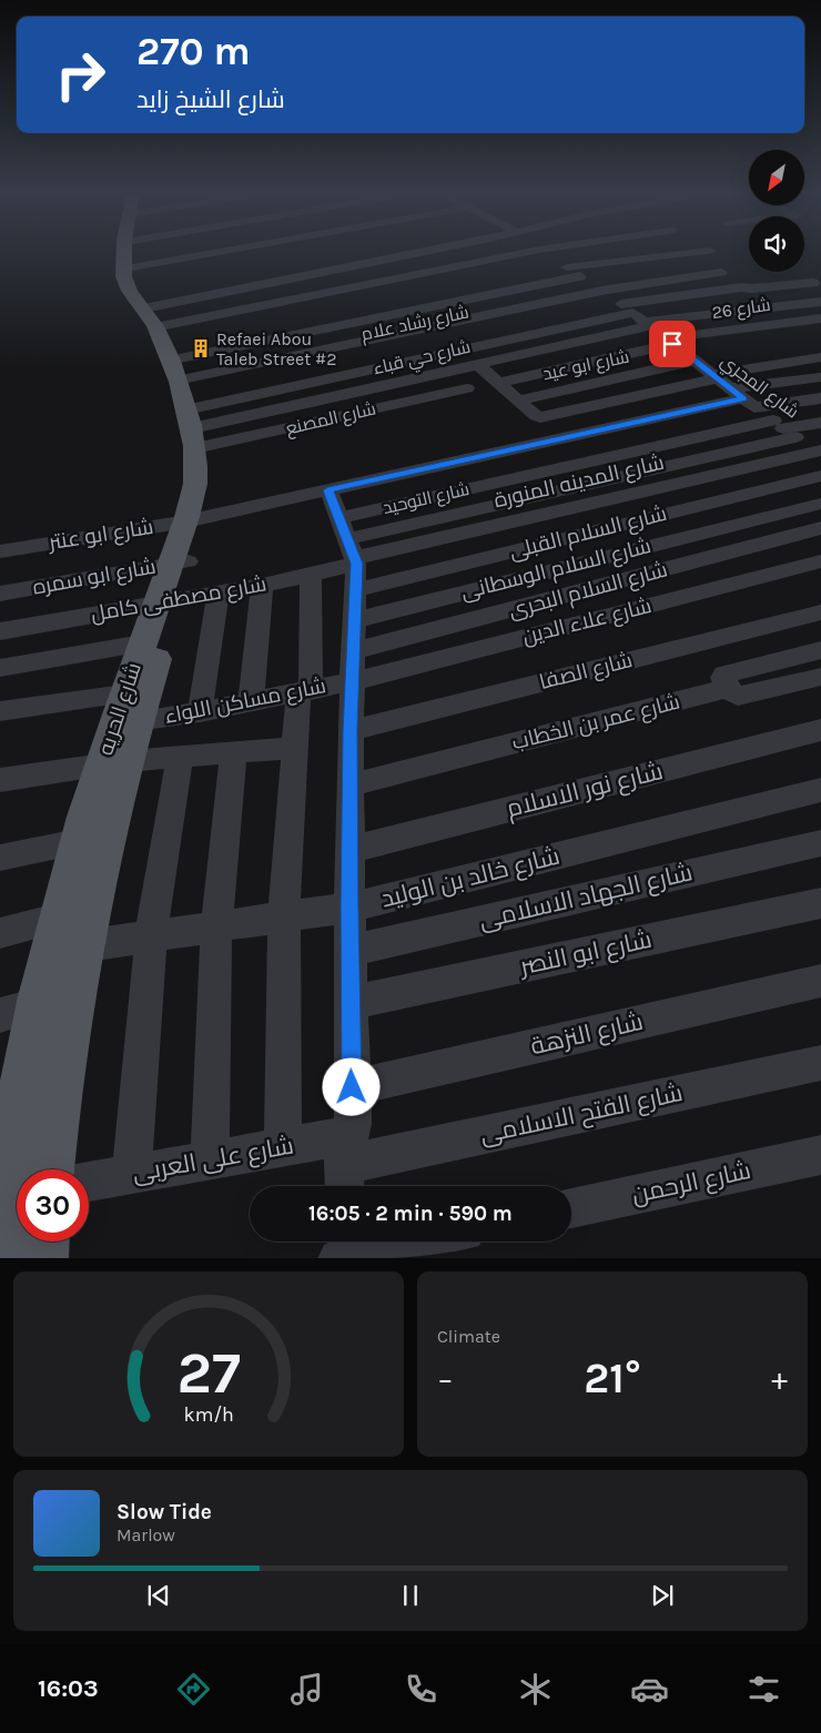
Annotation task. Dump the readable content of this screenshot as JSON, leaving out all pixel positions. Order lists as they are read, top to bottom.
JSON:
{
  "streets": {
    "main road": ["شارع الحريه"],
    "street": [
      "شارع 26",
      "شارع رشاد علام",
      "شارع حي قباء",
      "شارع ابو عيد",
      "شارع المجري",
      "شارع المصنع",
      "شارع المدينه المنورة",
      "شارع التوحيد",
      "شارع السلام القبلى",
      "شارع ابو عنتر",
      "شارع السلام الوسطانى",
      "شارع ابو سمره",
      "شارع السلام البحرى",
      "شارع مصطفى كامل",
      "شارع علاء الدين",
      "شارع الصفا",
      "شارع مساكن اللواء",
      "شارع عمر بن الخطاب",
      "شارع نور الاسلام",
      "شارع خالد بن الوليد",
      "شارع الجهاد الاسلامى",
      "شارع ابو النصر",
      "شارع النزهة",
      "شارع الفتح الاسلامى",
      "شارع على العربى",
      "شارع الرحمن"
    ]
  },
  "crossings": [
    ["شارع 26", "شارع المجري"],
    ["شارع رشاد علام", "شارع حي قباء"],
    ["شارع رشاد علام", "شارع المجري"],
    ["شارع رشاد علام", "شارع المصنع"],
    ["شارع رشاد علام", "شارع الحريه"],
    ["شارع حي قباء", "شارع المجري"],
    ["شارع حي قباء", "شارع المصنع"],
    ["شارع حي قباء", "شارع الحريه"],
    ["شارع ابو عيد", "شارع المجري"],
    ["شارع المجري", "شارع التوحيد"],
    ["شارع المجري", "شارع ابو عنتر"],
    ["شارع المصنع", "شارع الحريه"],
    ["شارع المدينه المنورة", "شارع التوحيد"],
    ["شارع المدينه المنورة", "شارع السلام القبلى"],
    ["شارع المدينه المنورة", "شارع مصطفى كامل"],
    ["شارع التوحيد", "شارع السلام القبلى"],
    ["شارع التوحيد", "شارع مصطفى كامل"],
    ["شارع السلام القبلى", "شارع مصطفى كامل"],
    ["شارع ابو عنتر", "شارع الحريه"],
    ["شارع ابو سمره", "شارع الحريه"],
    ["شارع مصطفى كامل", "شارع الحريه"],
    ["شارع علاء الدين", "شارع مساكن اللواء"],
    ["شارع مساكن اللواء", "شارع الحريه"],
    ["شارع الحريه", "شارع خالد بن الوليد"],
    ["شارع الفتح الاسلامى", "شارع على العربى"]
  ],
  "places": {
    "building": ["Refaei Abou Taleb Street #2"]
  },
  "north": "bottom left",
  "page": {
    "turn": ["270 m", "شارع الشيخ زايد"],
    "limit": "30",
    "trip": "16:05 · 2 min · 590 m",
    "tile": "Climate",
    "heat": ["−", "21°", "+"],
    "song": ["Slow Tide", "Marlow"],
    "tabs": "16:03",
    "gauge": ["27", "km/h"]
  }
}
